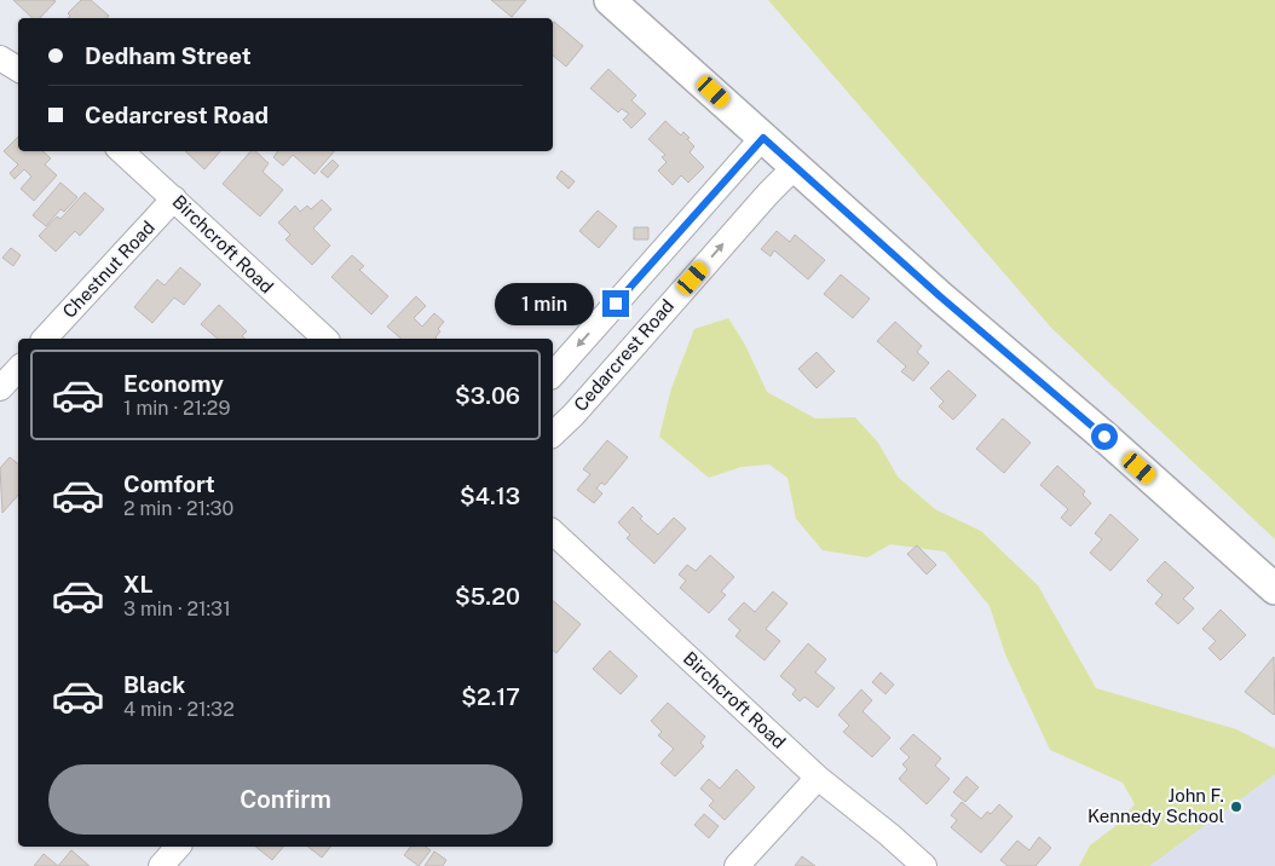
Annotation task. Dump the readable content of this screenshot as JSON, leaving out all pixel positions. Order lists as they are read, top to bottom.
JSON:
{
  "streets": {
    "street": ["Birchcroft Road", "Chestnut Road", "Cedarcrest Road"]
  },
  "crossings": [
    ["Birchcroft Road", "Chestnut Road"]
  ],
  "places": ["John F. Kennedy School"],
  "page": {
    "banner": ["Dedham Street", "Cedarcrest Road"],
    "bubble": "1 min",
    "list": [
      {
        "name": "Economy",
        "note": "1 min · 21:29",
        "value": "$3.06"
      },
      {
        "name": "Comfort",
        "note": "2 min · 21:30",
        "value": "$4.13"
      },
      {
        "name": "XL",
        "note": "3 min · 21:31",
        "value": "$5.20"
      },
      {
        "name": "Black",
        "note": "4 min · 21:32",
        "value": "$2.17"
      }
    ],
    "buttons": "Confirm"
  }
}
